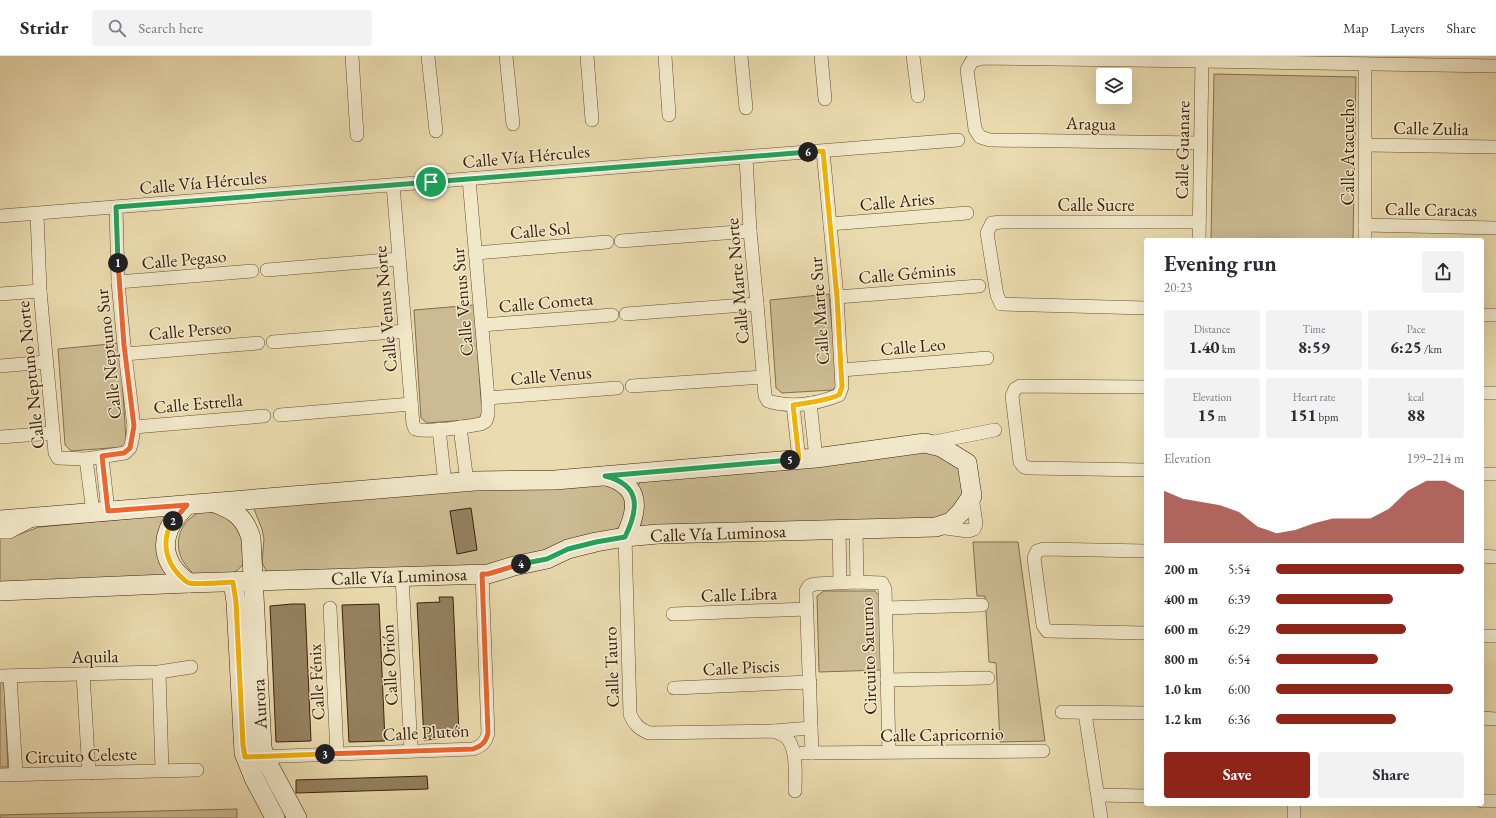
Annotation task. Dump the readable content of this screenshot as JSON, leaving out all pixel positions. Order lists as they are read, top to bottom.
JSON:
{
  "streets": {
    "street": [
      "Aragua",
      "Calle Zulia",
      "Calle Guanare",
      "Calle Atacucho",
      "Calle Vía Hércules",
      "Calle Aries",
      "Calle Sucre",
      "Calle Caracas",
      "Calle Sol",
      "Calle Pegaso",
      "Calle Géminis",
      "Calle Marte Norte",
      "Calle Venus Sur",
      "Calle Cometa",
      "Calle Venus Norte",
      "Calle Marte Sur",
      "Calle Perseo",
      "Calle Leo",
      "Calle Neptuno Sur",
      "Calle Neptuno Norte",
      "Calle Venus",
      "Calle Estrella",
      "Calle Vía Luminosa",
      "Calle Libra",
      "Aquila",
      "Circuito Saturno",
      "Calle Orión",
      "Calle Tauro",
      "Calle Piscis",
      "Calle Fénix",
      "Aurora",
      "Calle Plutón",
      "Calle Capricornio",
      "Circuito Celeste"
    ]
  },
  "crossings": [
    ["Aragua", "Calle Guanare"],
    ["Calle Zulia", "Calle Atacucho"],
    ["Calle Guanare", "Calle Sucre"],
    ["Calle Atacucho", "Calle Caracas"],
    ["Calle Vía Hércules", "Calle Marte Norte"],
    ["Calle Vía Hércules", "Calle Venus Sur"],
    ["Calle Vía Hércules", "Calle Venus Norte"],
    ["Calle Vía Hércules", "Calle Marte Sur"],
    ["Calle Vía Hércules", "Calle Neptuno Sur"],
    ["Calle Vía Hércules", "Calle Neptuno Norte"],
    ["Calle Aries", "Calle Marte Sur"],
    ["Calle Sol", "Calle Venus Sur"],
    ["Calle Pegaso", "Calle Neptuno Sur"],
    ["Calle Géminis", "Calle Marte Sur"],
    ["Calle Marte Norte", "Calle Marte Sur"],
    ["Calle Venus Sur", "Calle Cometa"],
    ["Calle Venus Sur", "Calle Venus"],
    ["Calle Marte Sur", "Calle Leo"],
    ["Calle Perseo", "Calle Neptuno Sur"],
    ["Calle Neptuno Sur", "Calle Neptuno Norte"],
    ["Calle Neptuno Sur", "Calle Estrella"],
    ["Calle Vía Luminosa", "Calle Orión"],
    ["Calle Vía Luminosa", "Calle Tauro"],
    ["Calle Vía Luminosa", "Aurora"],
    ["Calle Vía Luminosa", "Calle Plutón"],
    ["Calle Libra", "Circuito Saturno"],
    ["Aquila", "Circuito Celeste"],
    ["Circuito Saturno", "Calle Tauro"],
    ["Circuito Saturno", "Calle Piscis"],
    ["Circuito Saturno", "Calle Capricornio"],
    ["Calle Orión", "Calle Plutón"],
    ["Calle Fénix", "Calle Plutón"],
    ["Aurora", "Calle Plutón"]
  ],
  "page": {
    "header": "Stridr",
    "search": "Search here",
    "nav": ["Map", "Layers", "Share"],
    "pins": [
      "6",
      "1",
      "5",
      "2",
      "4",
      "3"
    ],
    "heading": ["Evening run", "20:23"],
    "stats": [
      ["Distance", "1.40 km"],
      ["Time", "8:59"],
      ["Pace", "6:25 /km"],
      ["Elevation", "15 m"],
      ["Heart rate", "151 bpm"],
      ["kcal", "88"]
    ],
    "chart": ["Elevation", "199–214 m"],
    "list": [
      {
        "name": "200 m",
        "note": "5:54"
      },
      {
        "name": "400 m",
        "note": "6:39"
      },
      {
        "name": "600 m",
        "note": "6:29"
      },
      {
        "name": "800 m",
        "note": "6:54"
      },
      {
        "name": "1.0 km",
        "note": "6:00"
      },
      {
        "name": "1.2 km",
        "note": "6:36"
      }
    ],
    "buttons": ["Save", "Share"]
  }
}
